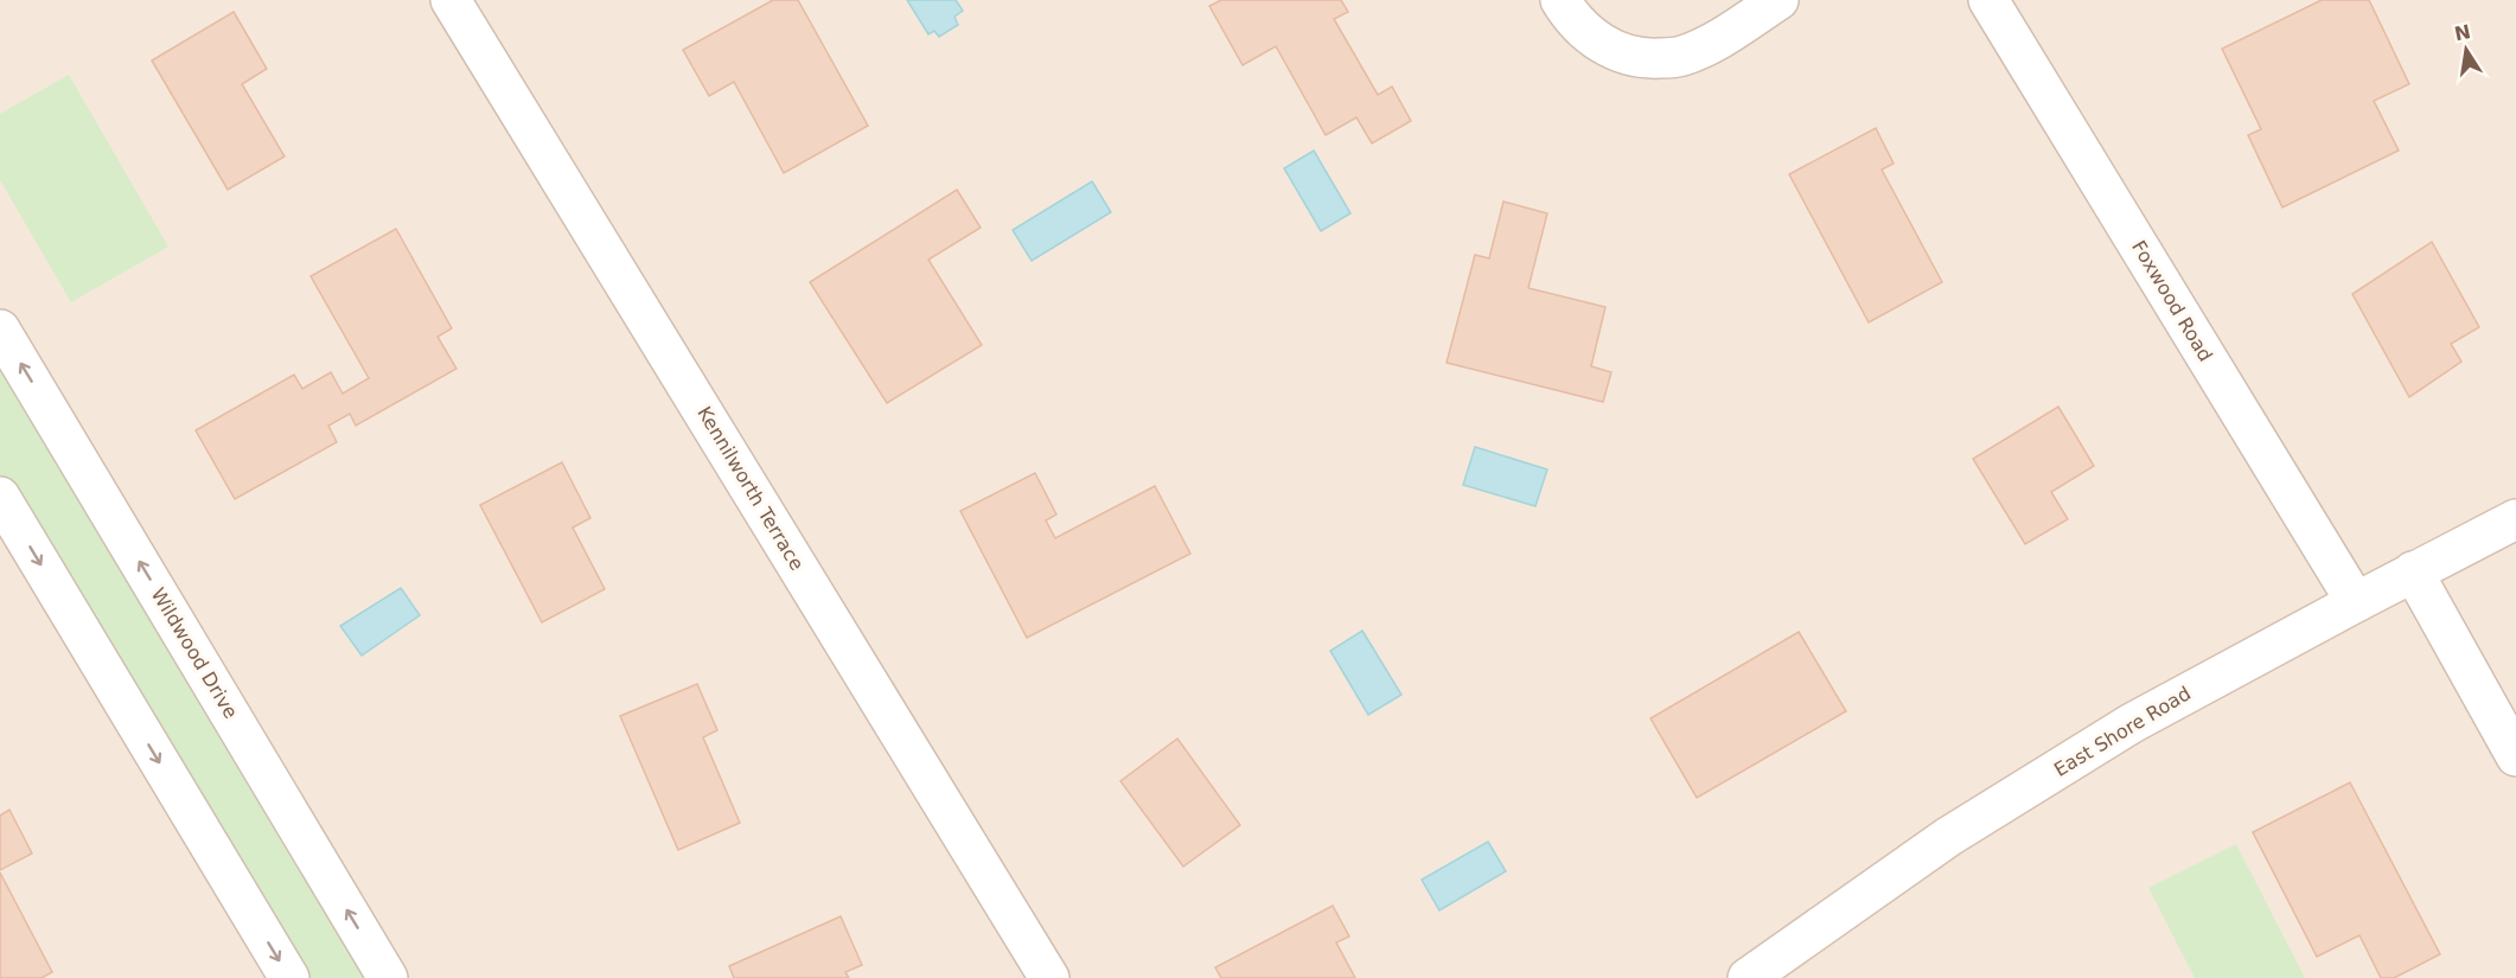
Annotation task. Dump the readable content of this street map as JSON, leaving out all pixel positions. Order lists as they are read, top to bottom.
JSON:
{
  "streets": {
    "street": [
      "Foxwood Road",
      "Kennilworth Terrace",
      "Wildwood Drive",
      "East Shore Road"
    ]
  },
  "crossings": [
    ["Foxwood Road", "East Shore Road"]
  ],
  "north": "top"
}
